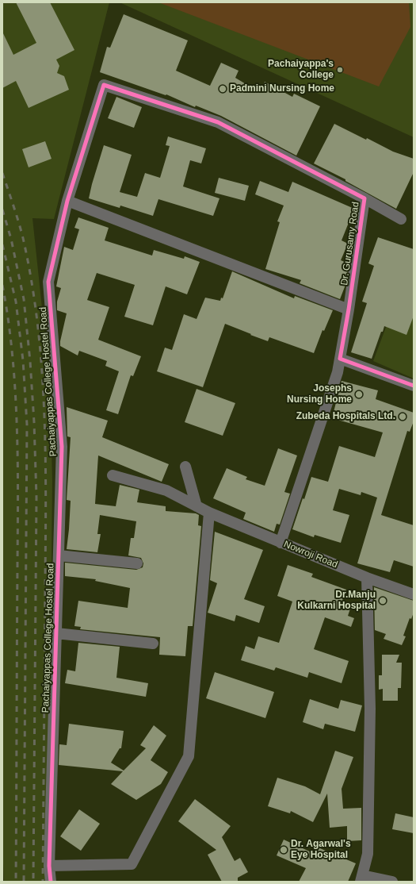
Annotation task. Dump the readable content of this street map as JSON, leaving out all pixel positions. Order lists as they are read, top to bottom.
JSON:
{
  "streets": {
    "street": ["Dr. Gurusamy Road", "Pachaiyappas College Hostel Road", "Nowroji Road"]
  },
  "crossings": [
    ["Dr. Gurusamy Road", "Pachaiyappas College Hostel Road"],
    ["Dr. Gurusamy Road", "Nowroji Road"]
  ],
  "places": [
    "Pachaiyappa's College",
    "Padmini Nursing Home",
    "Josephs Nursing Home",
    "Zubeda Hospitals Ltd.",
    "Dr.Manju Kulkarni Hospital",
    "Dr. Agarwal's Eye Hospital"
  ]
}
